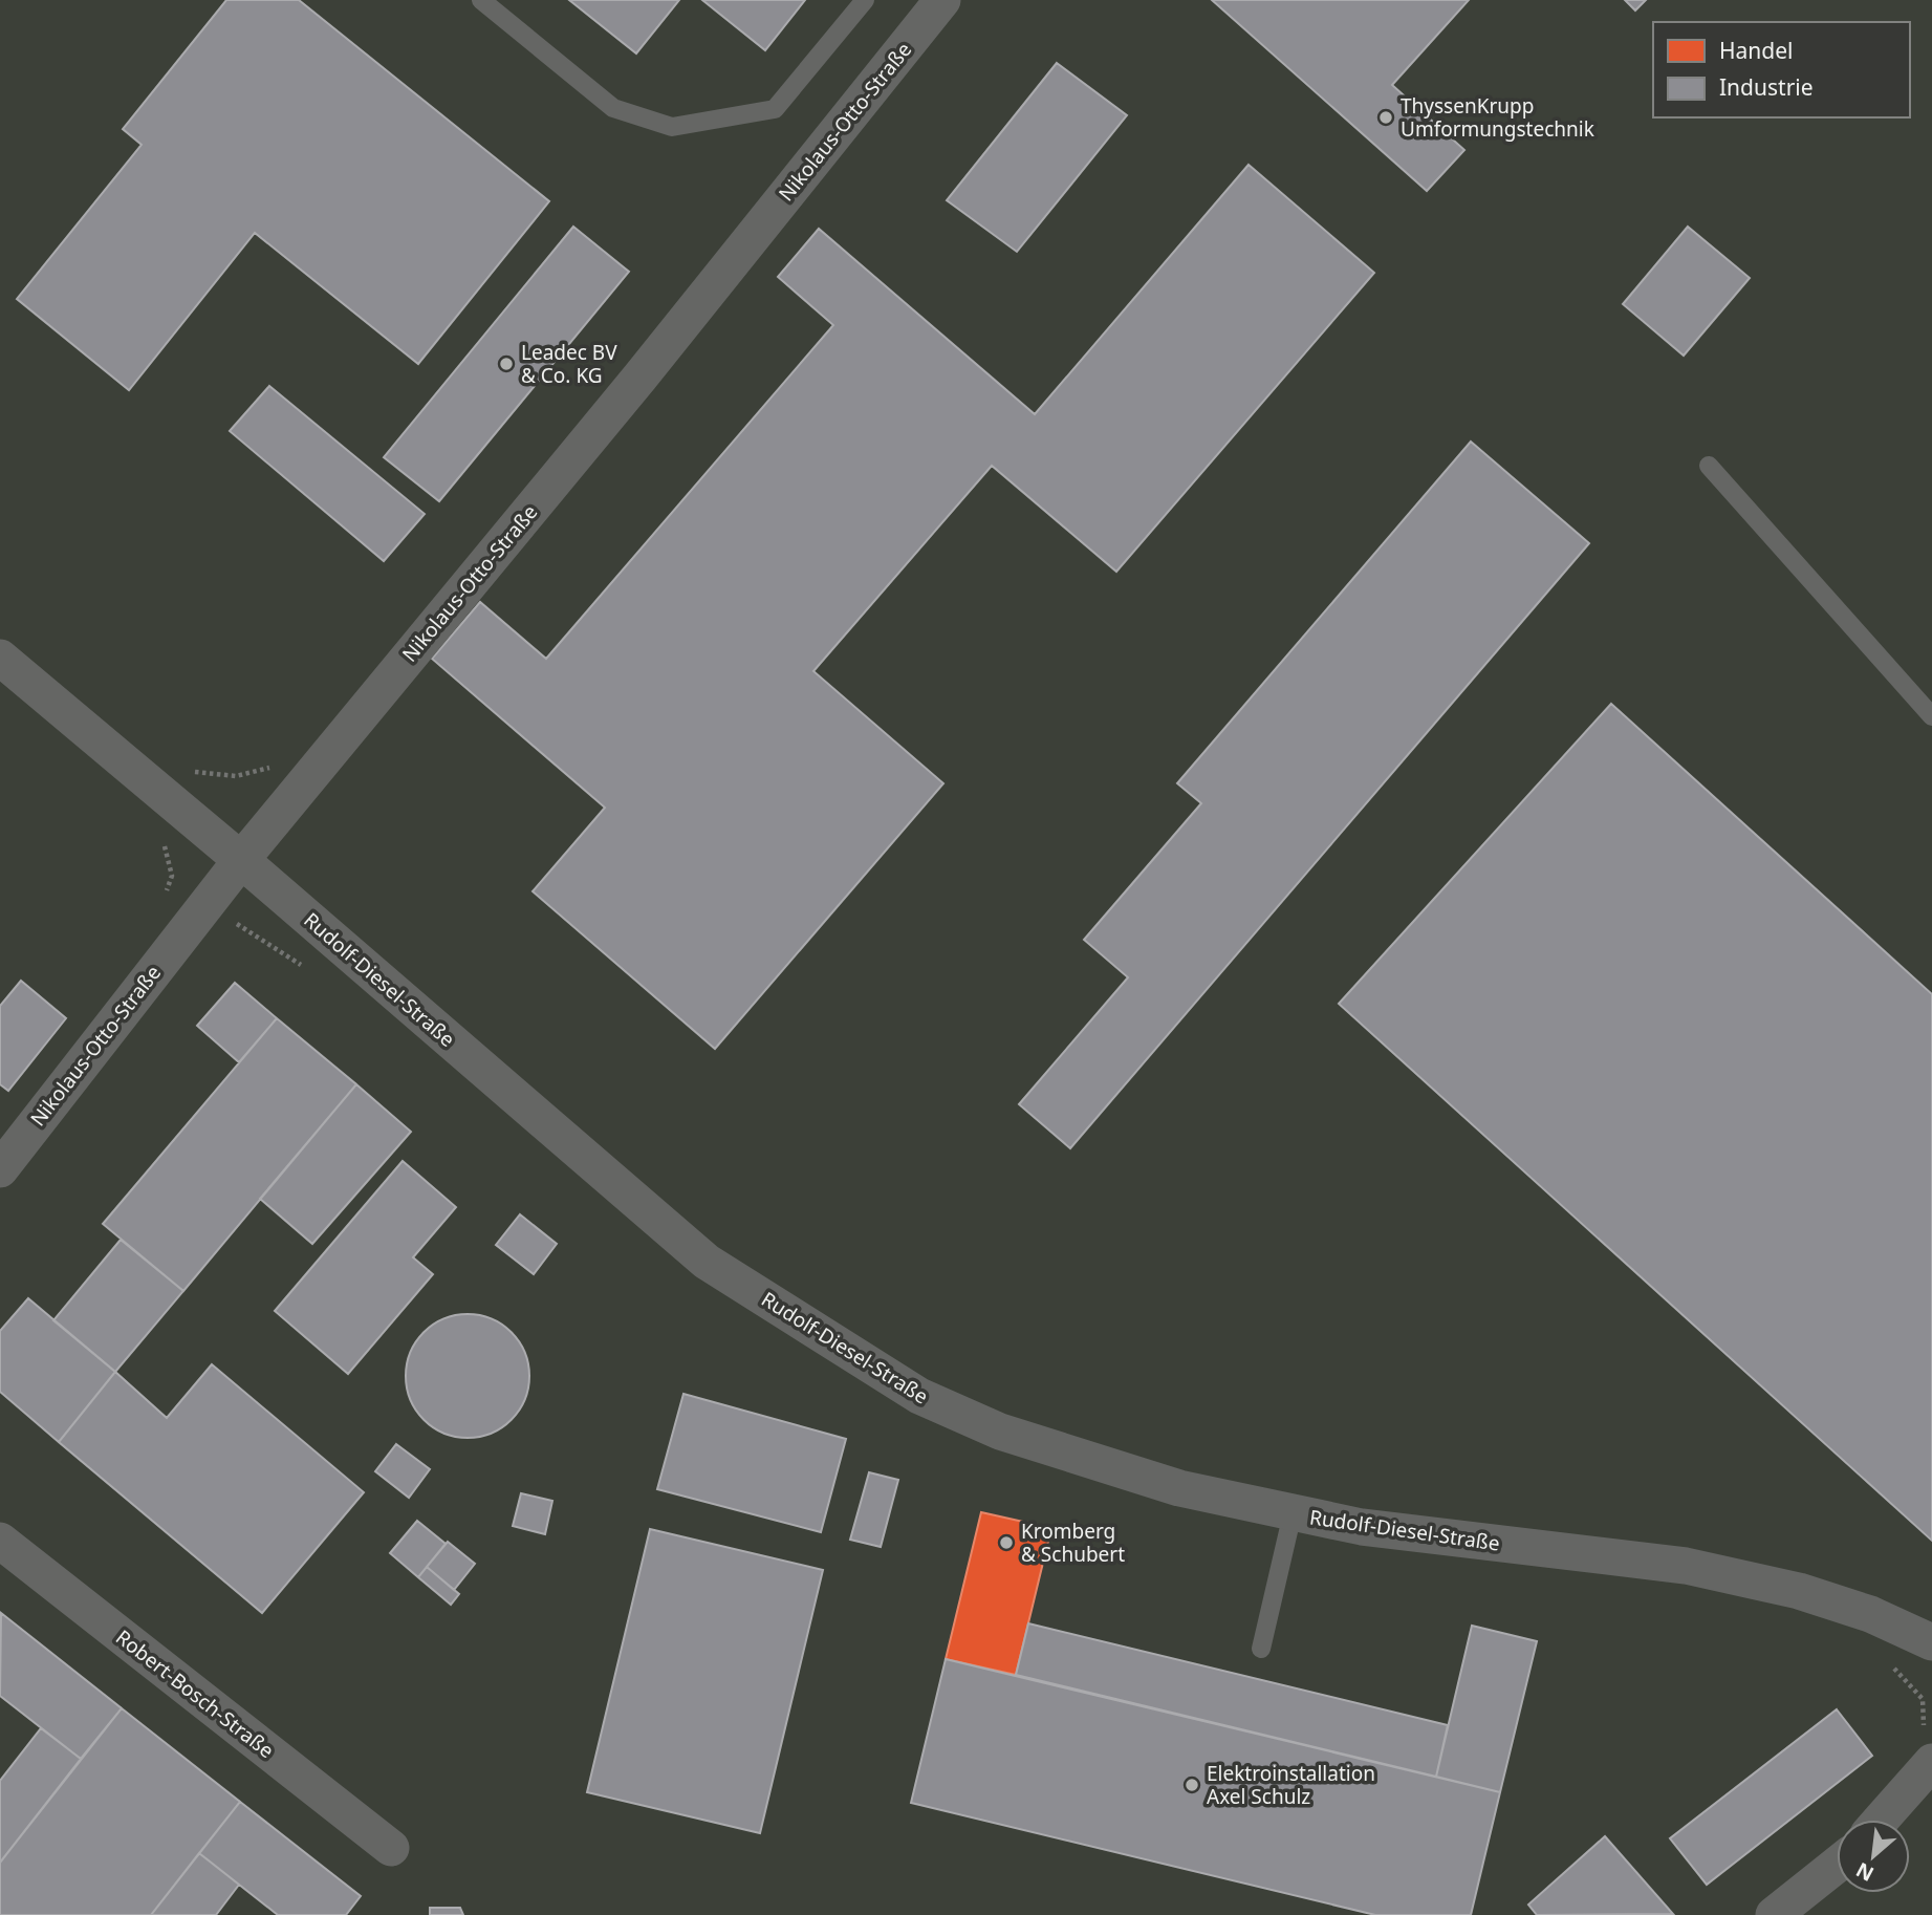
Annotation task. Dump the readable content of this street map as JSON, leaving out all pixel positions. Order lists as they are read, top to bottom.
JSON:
{
  "streets": {
    "street": ["Nikolaus-Otto-Straße", "Rudolf-Diesel-Straße", "Robert-Bosch-Straße"]
  },
  "crossings": [
    ["Nikolaus-Otto-Straße", "Rudolf-Diesel-Straße"]
  ],
  "places": [
    "ThyssenKrupp Umformungstechnik",
    "Leadec BV & Co. KG",
    "Kromberg & Schubert",
    "Elektroinstallation Axel Schulz"
  ],
  "legend": ["Handel", "Industrie"],
  "north": "bottom left"
}
